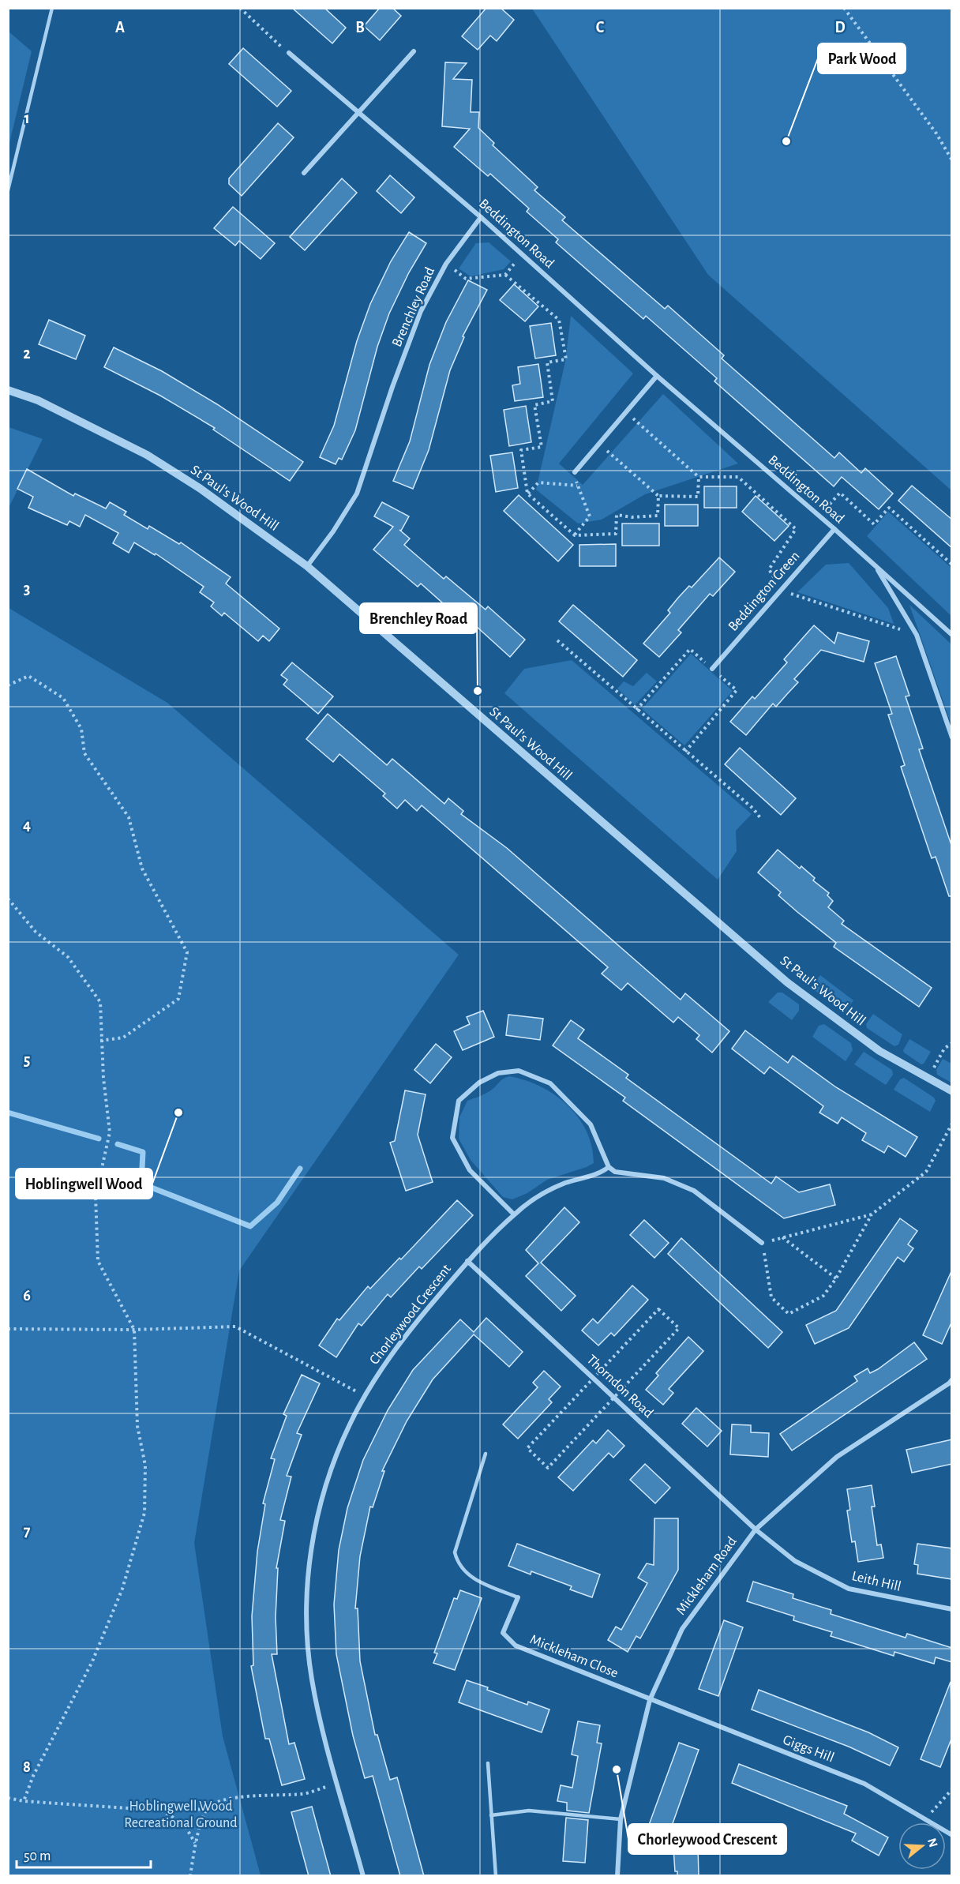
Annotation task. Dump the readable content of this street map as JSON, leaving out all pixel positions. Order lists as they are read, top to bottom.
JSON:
{
  "streets": {
    "street": [
      "Beddington Road",
      "Brenchley Road",
      "St Paul's Wood Hill",
      "Beddington Green",
      "Chorleywood Crescent",
      "Thorndon Road",
      "Mickleham Road",
      "Leith Hill",
      "Mickleham Close",
      "Giggs Hill"
    ]
  },
  "crossings": [
    ["Beddington Road", "Brenchley Road"],
    ["Beddington Road", "Beddington Green"],
    ["Brenchley Road", "St Paul's Wood Hill"],
    ["Chorleywood Crescent", "Thorndon Road"],
    ["Thorndon Road", "Mickleham Road"],
    ["Thorndon Road", "Leith Hill"],
    ["Mickleham Road", "Leith Hill"],
    ["Mickleham Road", "Mickleham Close"],
    ["Mickleham Road", "Giggs Hill"],
    ["Mickleham Close", "Giggs Hill"]
  ],
  "parks": ["Hoblingwell Wood Recreational Ground"],
  "places": [
    "Park Wood",
    "Brenchley Road",
    "Hoblingwell Wood",
    "Chorleywood Crescent"
  ],
  "scale_bar": "50 m",
  "north": "right",
  "grid": {
    "columns": [
      "A",
      "B",
      "C",
      "D"
    ],
    "rows": [
      "1",
      "2",
      "3",
      "4",
      "5",
      "6",
      "7",
      "8"
    ]
  }
}
